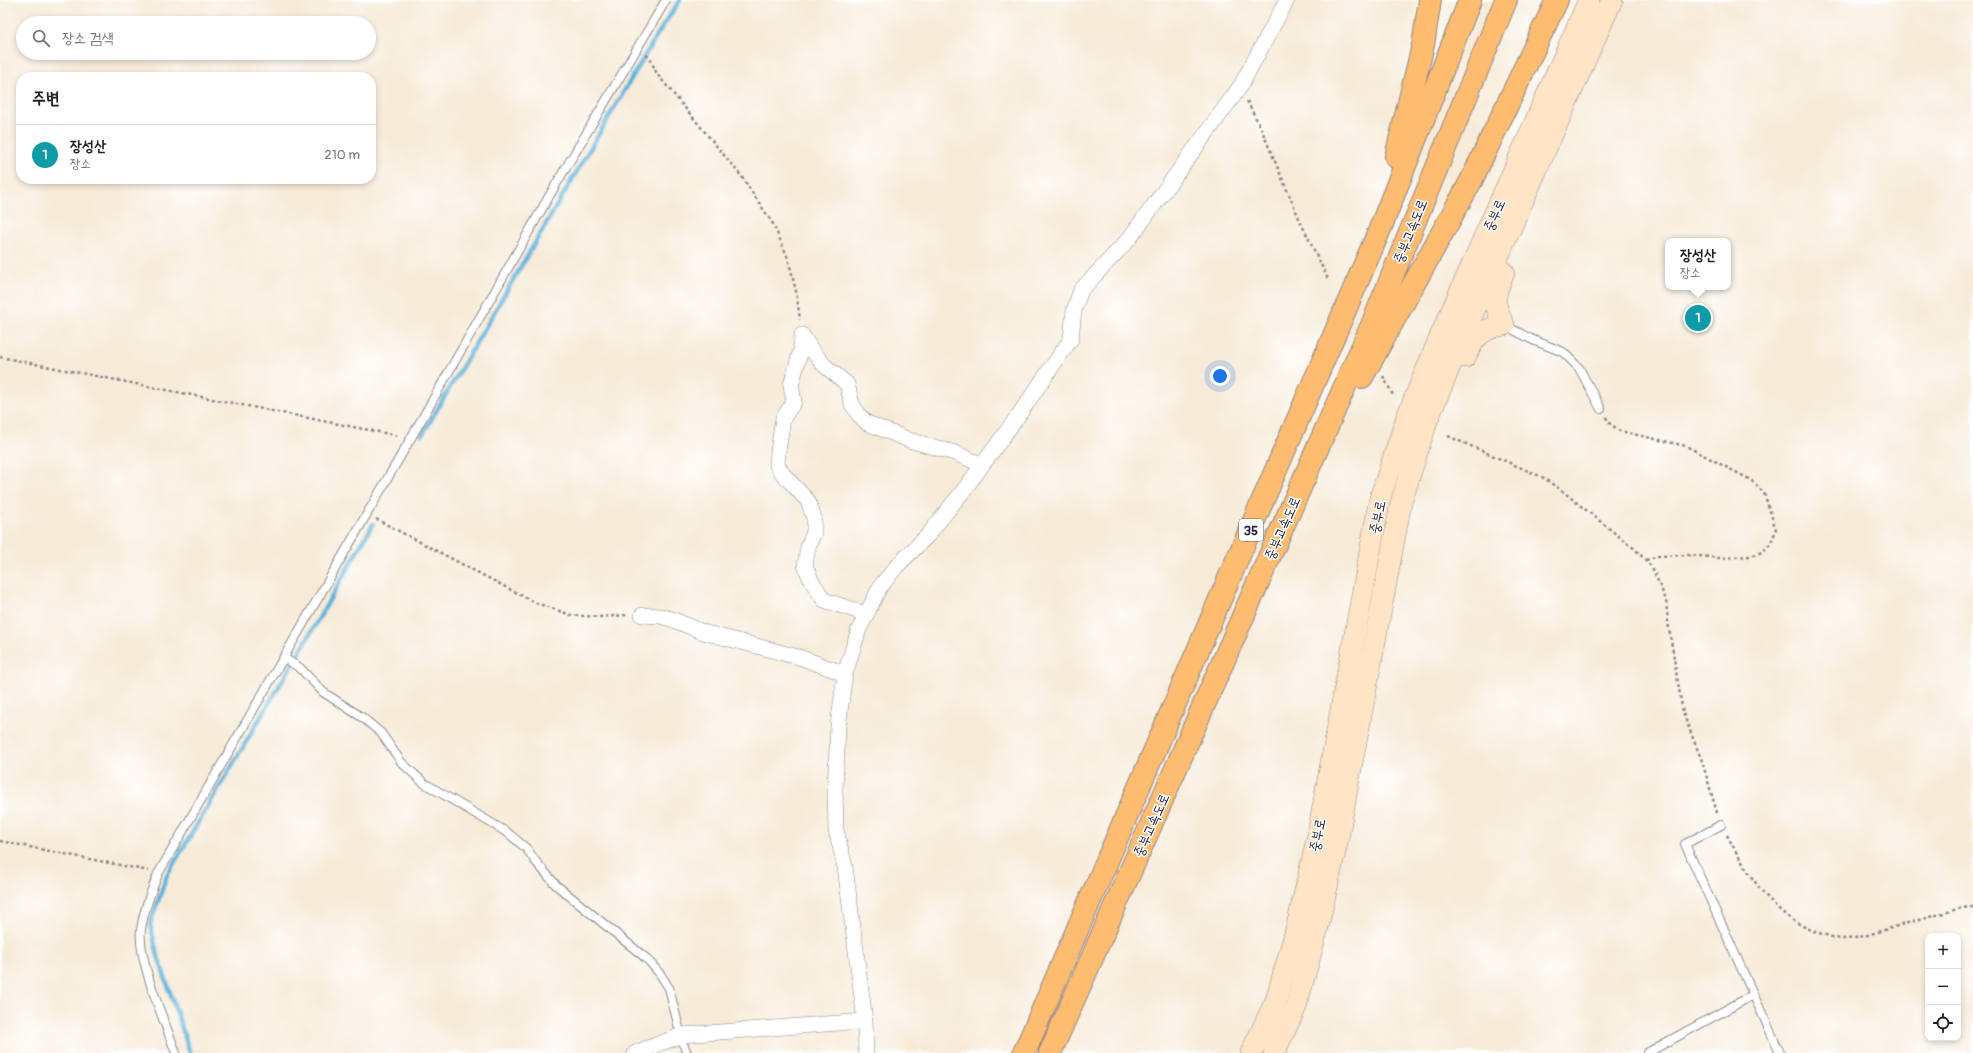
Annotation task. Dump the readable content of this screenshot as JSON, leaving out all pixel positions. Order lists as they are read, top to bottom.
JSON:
{
  "streets": {
    "highway": ["중부고속도로", "35"],
    "main road": ["중부로"]
  },
  "page": {
    "search": "장소 검색",
    "heading": "주변",
    "list": [
      {
        "mark": "1",
        "name": "장성산",
        "note": "장소",
        "value": "210 m"
      }
    ],
    "popup": ["장성산", "장소"],
    "pins": "1",
    "map_buttons": ["+", "−"]
  }
}
